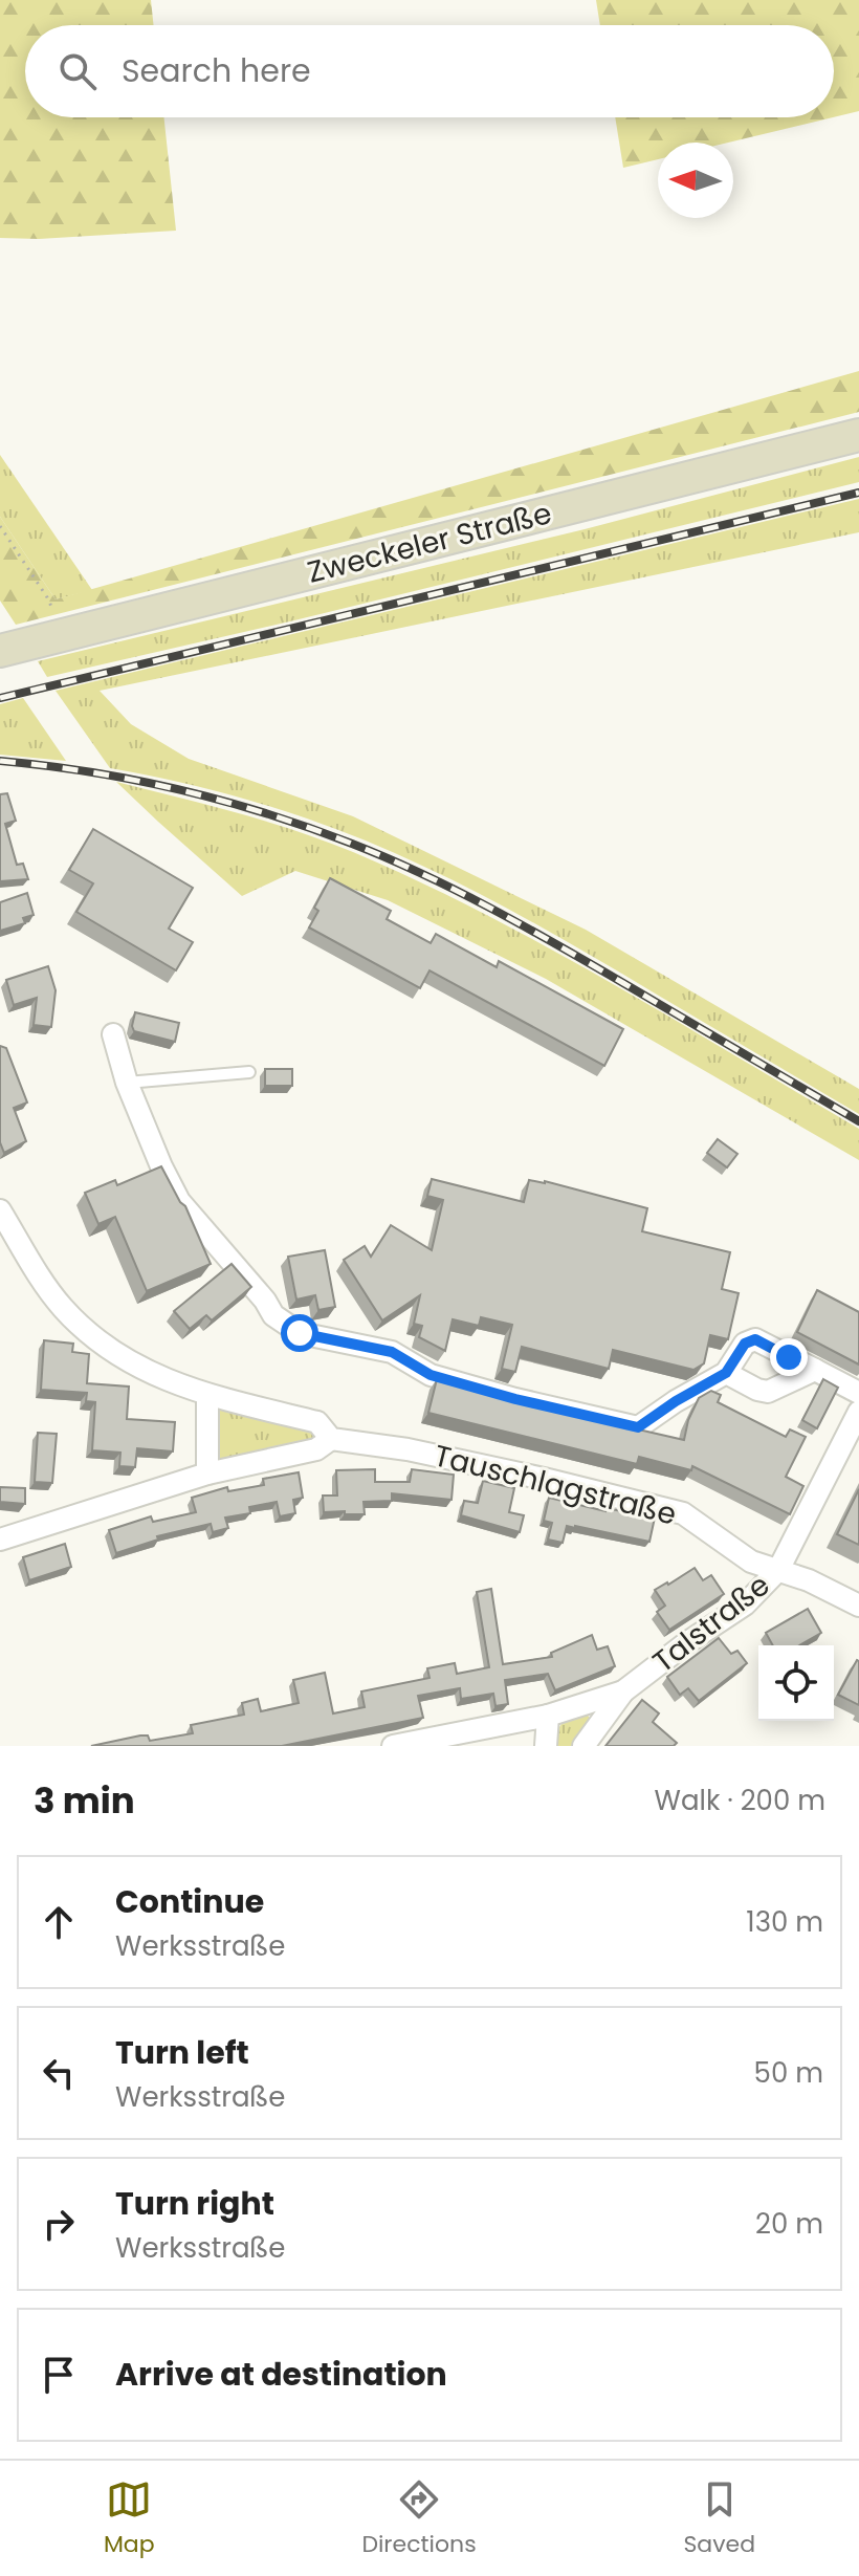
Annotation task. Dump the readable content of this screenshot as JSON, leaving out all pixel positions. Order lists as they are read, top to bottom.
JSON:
{
  "streets": {
    "street": ["Zweckeler Straße", "Tauschlagstraße", "Talstraße"]
  },
  "crossings": [
    ["Tauschlagstraße", "Talstraße"]
  ],
  "north": "left",
  "page": {
    "search": "Search here",
    "heading": ["3 min", "Walk · 200 m"],
    "list": [
      ["Continue", "Werksstraße", "130 m"],
      ["Turn left", "Werksstraße", "50 m"],
      ["Turn right", "Werksstraße", "20 m"],
      "Arrive at destination"
    ],
    "nav": ["Map", "Directions", "Saved"]
  }
}
